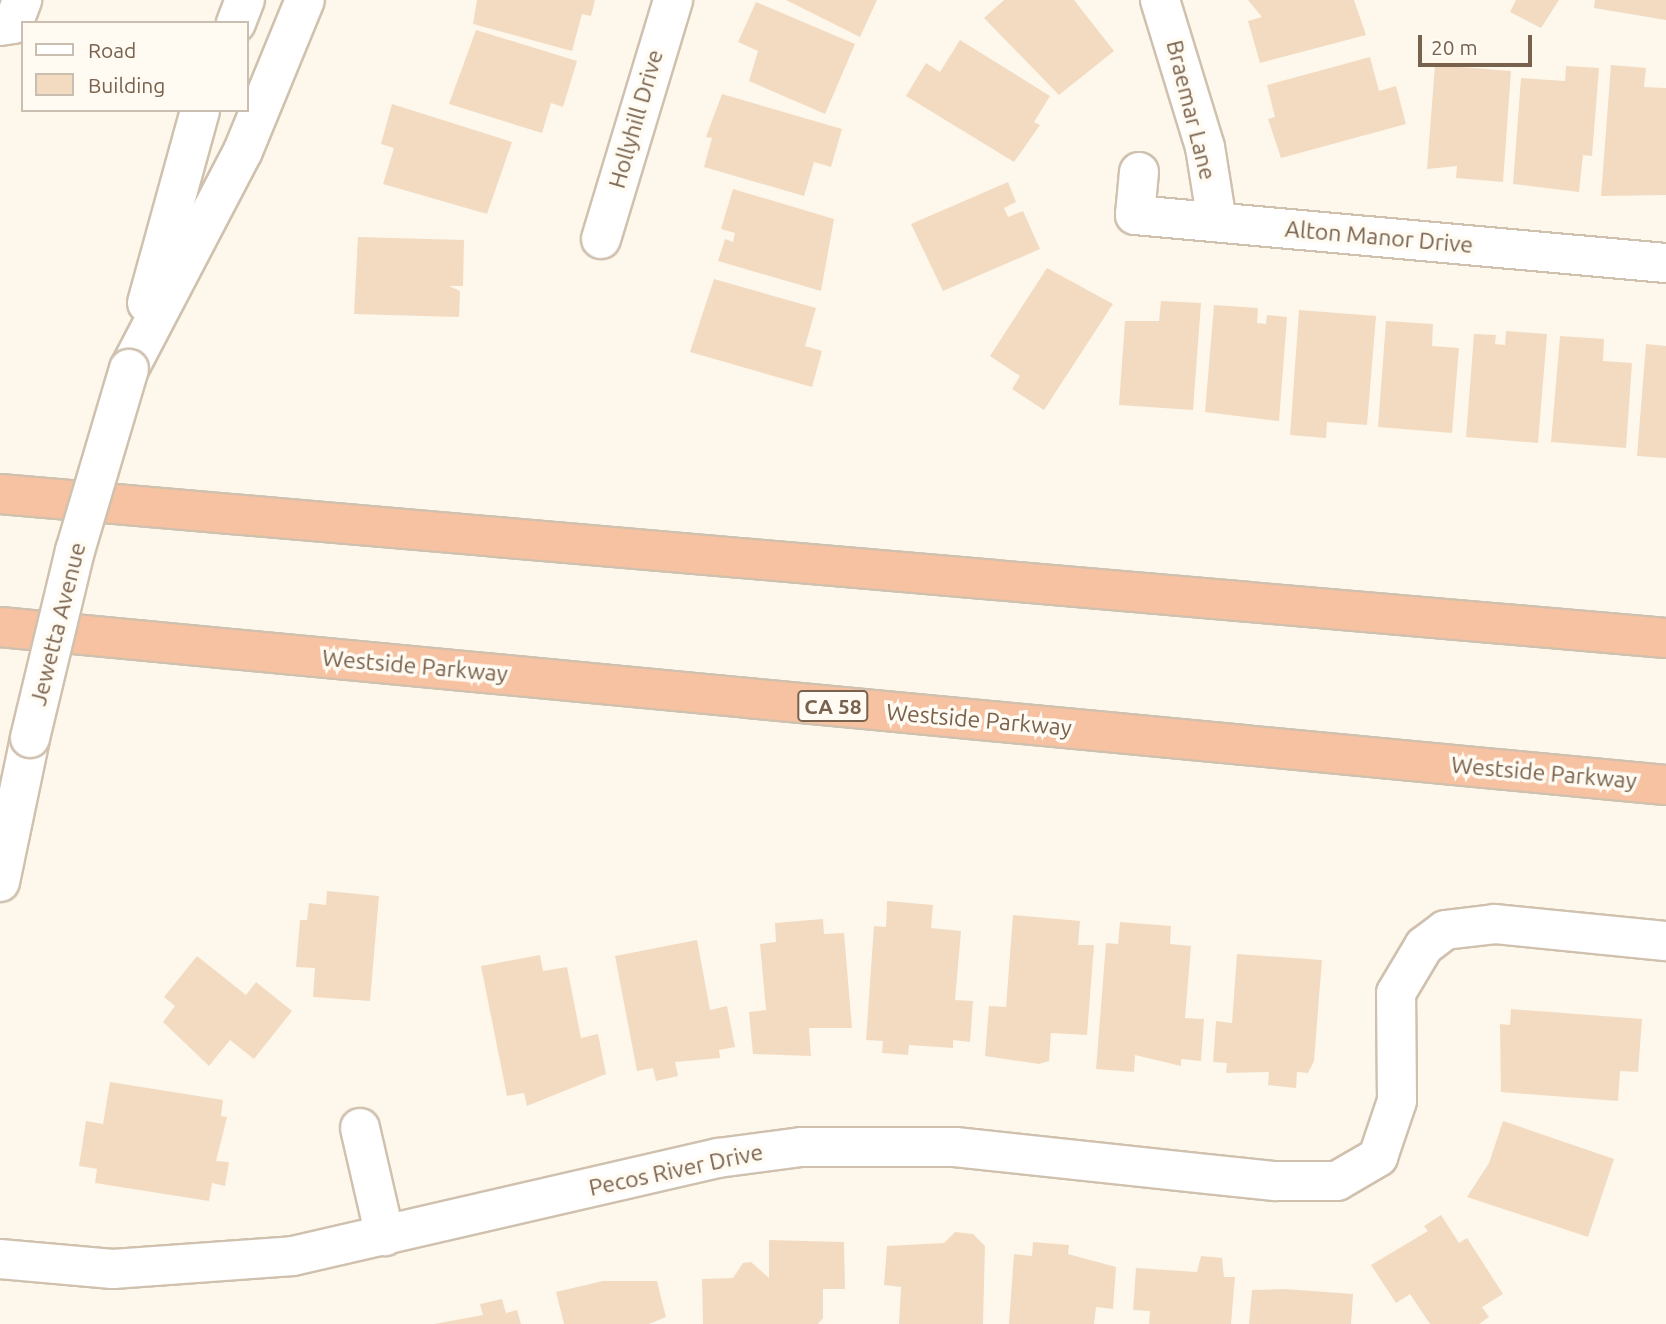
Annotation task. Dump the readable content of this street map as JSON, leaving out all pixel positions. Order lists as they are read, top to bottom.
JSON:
{
  "streets": {
    "highway": ["Westside Parkway", "CA 58"],
    "street": [
      "Braemar Lane",
      "Hollyhill Drive",
      "Alton Manor Drive",
      "Jewetta Avenue",
      "Pecos River Drive"
    ]
  },
  "crossings": [
    ["Braemar Lane", "Alton Manor Drive"]
  ],
  "legend": ["Road", "Building"],
  "scale_bar": "20 m"
}
